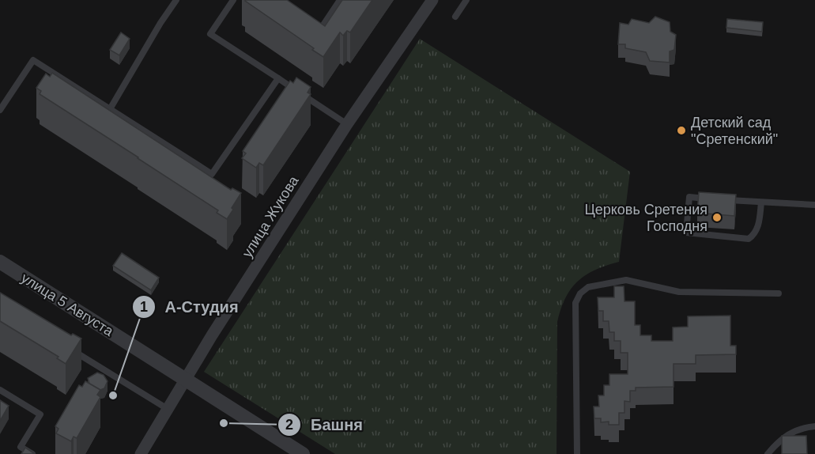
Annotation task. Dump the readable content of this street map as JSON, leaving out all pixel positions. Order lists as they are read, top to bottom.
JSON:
{
  "streets": {
    "street": ["улица Жукова", "улица 5 Августа"]
  },
  "crossings": [
    ["улица Жукова", "улица 5 Августа"]
  ],
  "places": [
    "Детский сад \"Сретенский\"",
    "Церковь Сретения Господня",
    "А-Студия",
    "Башня"
  ]
}
